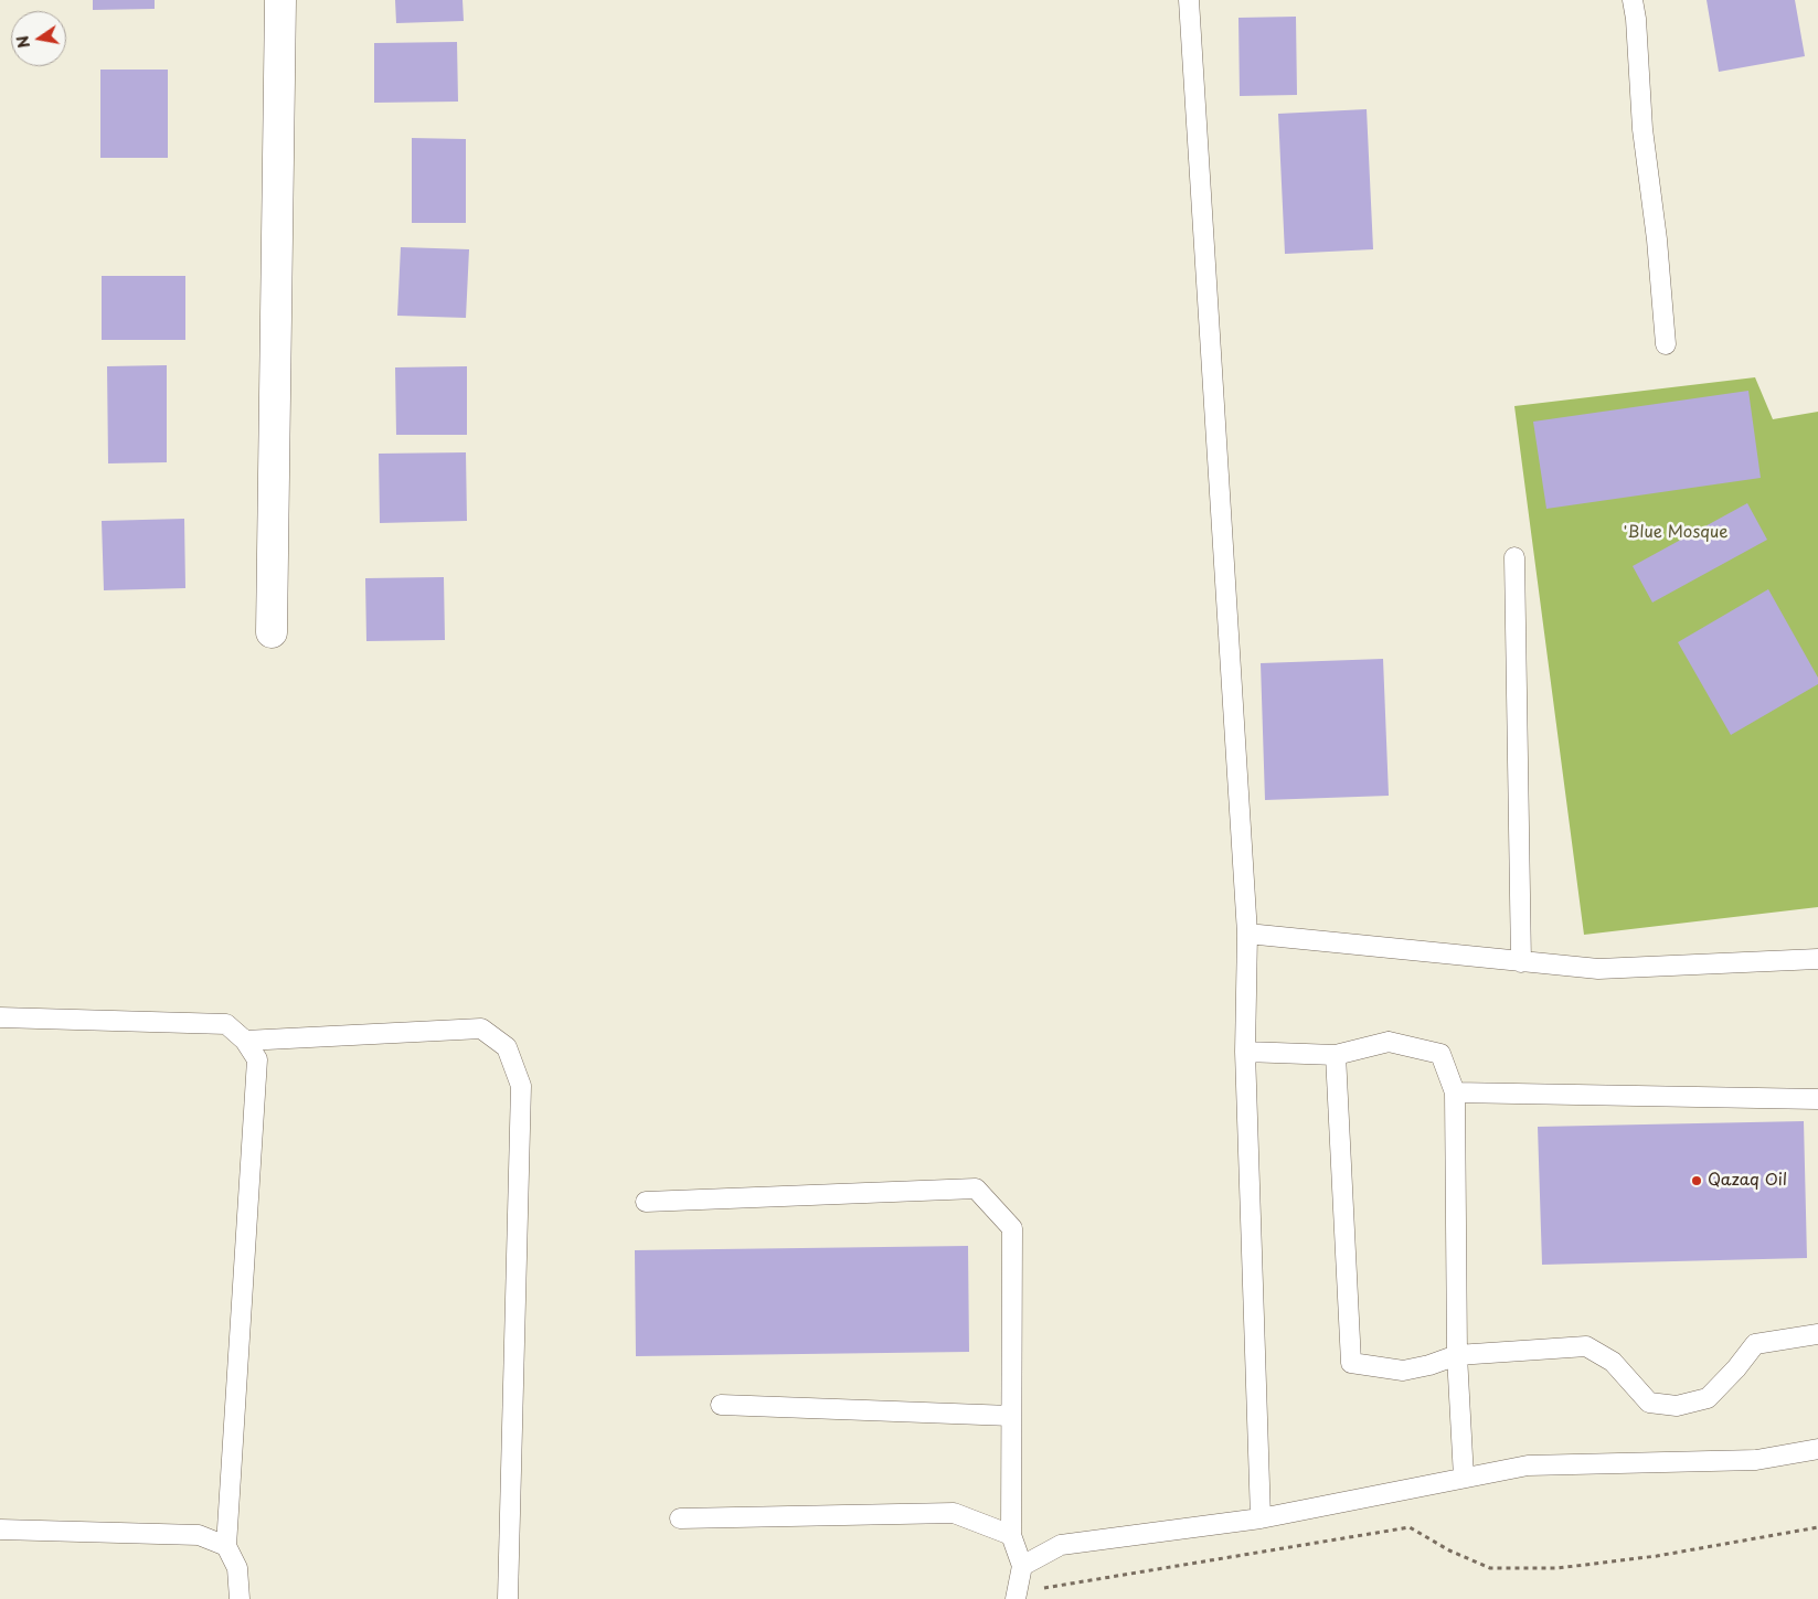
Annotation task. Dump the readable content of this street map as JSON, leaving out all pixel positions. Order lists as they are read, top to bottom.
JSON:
{
  "parks": ["'Blue Mosque"],
  "places": ["Qazaq Oil"],
  "north": "left"
}
